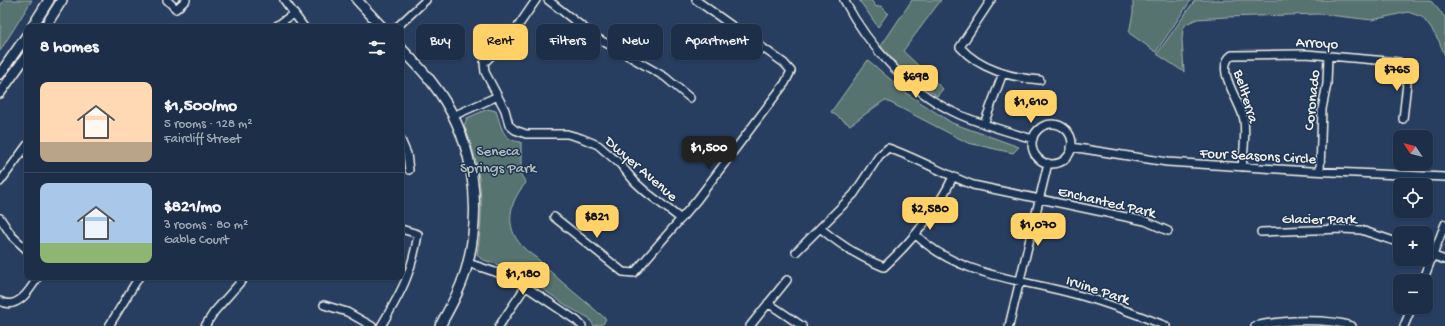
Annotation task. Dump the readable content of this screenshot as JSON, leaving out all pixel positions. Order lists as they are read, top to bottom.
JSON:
{
  "streets": {
    "street": [
      "Arroyo",
      "Bellterra",
      "Coronado",
      "Four Seasons Circle",
      "Dwyer Avenue",
      "Enchanted Park",
      "Glacier Park",
      "Irvine Park"
    ]
  },
  "crossings": [
    ["Arroyo", "Bellterra"],
    ["Arroyo", "Coronado"],
    ["Bellterra", "Four Seasons Circle"],
    ["Coronado", "Four Seasons Circle"]
  ],
  "parks": ["Seneca Springs Park"],
  "north": "top left",
  "page": {
    "chip": [
      "Buy",
      "Rent",
      "Filters",
      "New",
      "Apartment"
    ],
    "heading": "8 homes",
    "price": [
      "$765",
      "$698",
      "$1,610",
      "$1,500",
      "$2,580",
      "$821",
      "$1,070",
      "$1,180"
    ],
    "list": [
      {
        "name": "$1,500/mo",
        "note": "5 rooms · 128 m² · Faircliff Street"
      },
      {
        "name": "$821/mo",
        "note": "3 rooms · 80 m² · Gable Court"
      }
    ],
    "map_buttons": ["+", "−"]
  }
}
